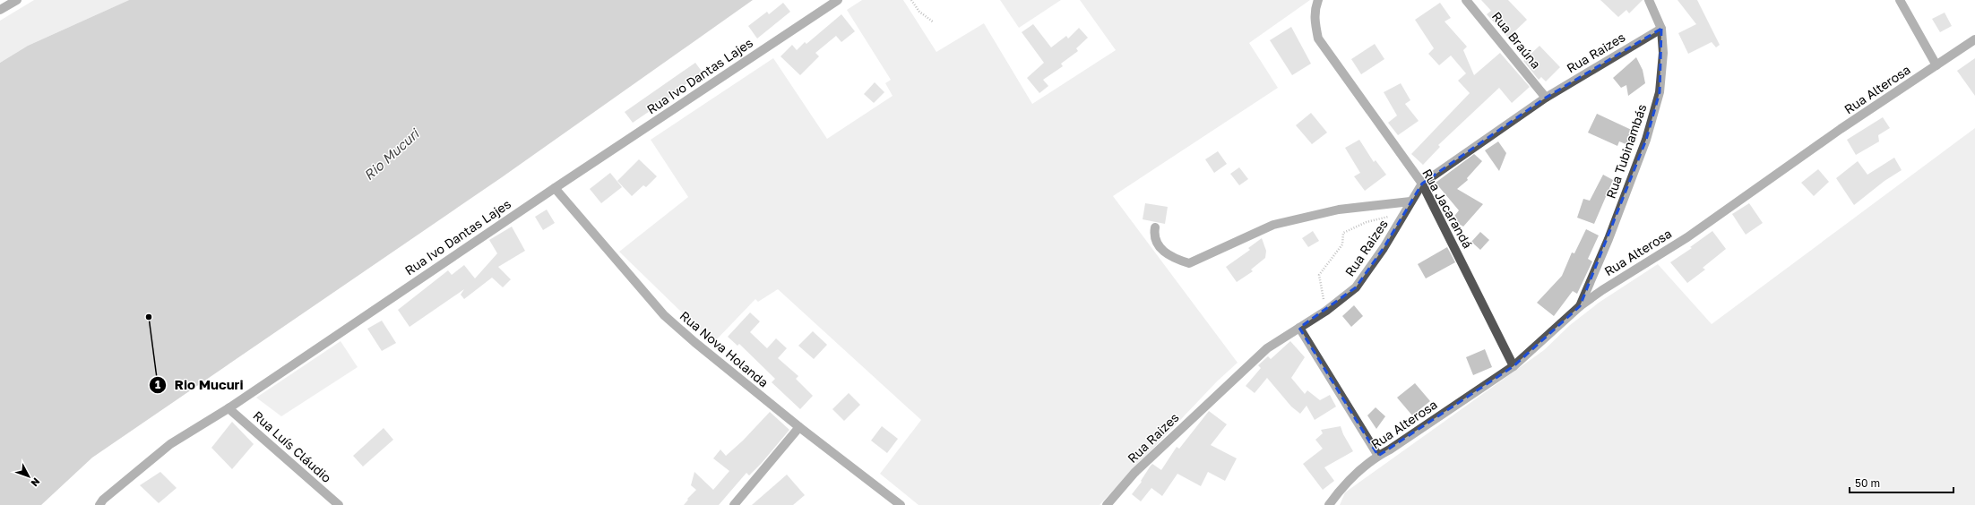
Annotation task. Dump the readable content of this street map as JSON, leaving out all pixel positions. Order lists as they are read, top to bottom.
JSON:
{
  "streets": {
    "street": [
      "Rua Braúna",
      "Rua Raizes",
      "Rua Ivo Dantas Lajes",
      "Rua Alterosa",
      "Rua Tubinambás",
      "Rua Jacarandá",
      "Rua Nova Holanda",
      "Rua Luís Cláudio"
    ]
  },
  "crossings": [
    ["Rua Braúna", "Rua Raizes"],
    ["Rua Raizes", "Rua Tubinambás"],
    ["Rua Raizes", "Rua Jacarandá"],
    ["Rua Ivo Dantas Lajes", "Rua Nova Holanda"],
    ["Rua Ivo Dantas Lajes", "Rua Luís Cláudio"],
    ["Rua Alterosa", "Rua Tubinambás"],
    ["Rua Alterosa", "Rua Jacarandá"]
  ],
  "water": ["Rio Mucuri"],
  "places": ["Rio Mucuri"],
  "scale_bar": "50 m",
  "north": "bottom right"
}
